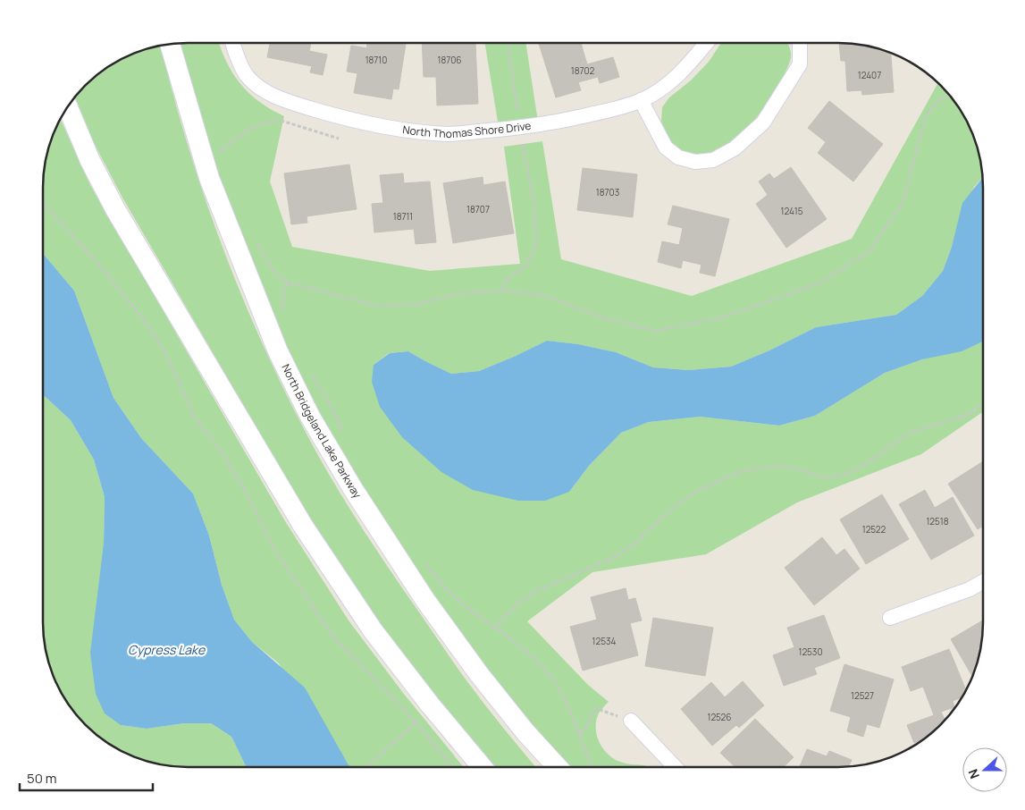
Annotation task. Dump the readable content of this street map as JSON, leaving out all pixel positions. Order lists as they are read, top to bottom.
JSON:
{
  "streets": {
    "main road": ["North Bridgeland Lake Parkway"],
    "street": ["North Thomas Shore Drive"]
  },
  "water": ["Cypress Lake"],
  "house_numbers": [
    "18710",
    "18706",
    "18702",
    "12407",
    "18703",
    "18707",
    "12415",
    "18711",
    "12518",
    "12522",
    "12534",
    "12530",
    "12527",
    "12526"
  ],
  "scale_bar": "50 m",
  "north": "left"
}
